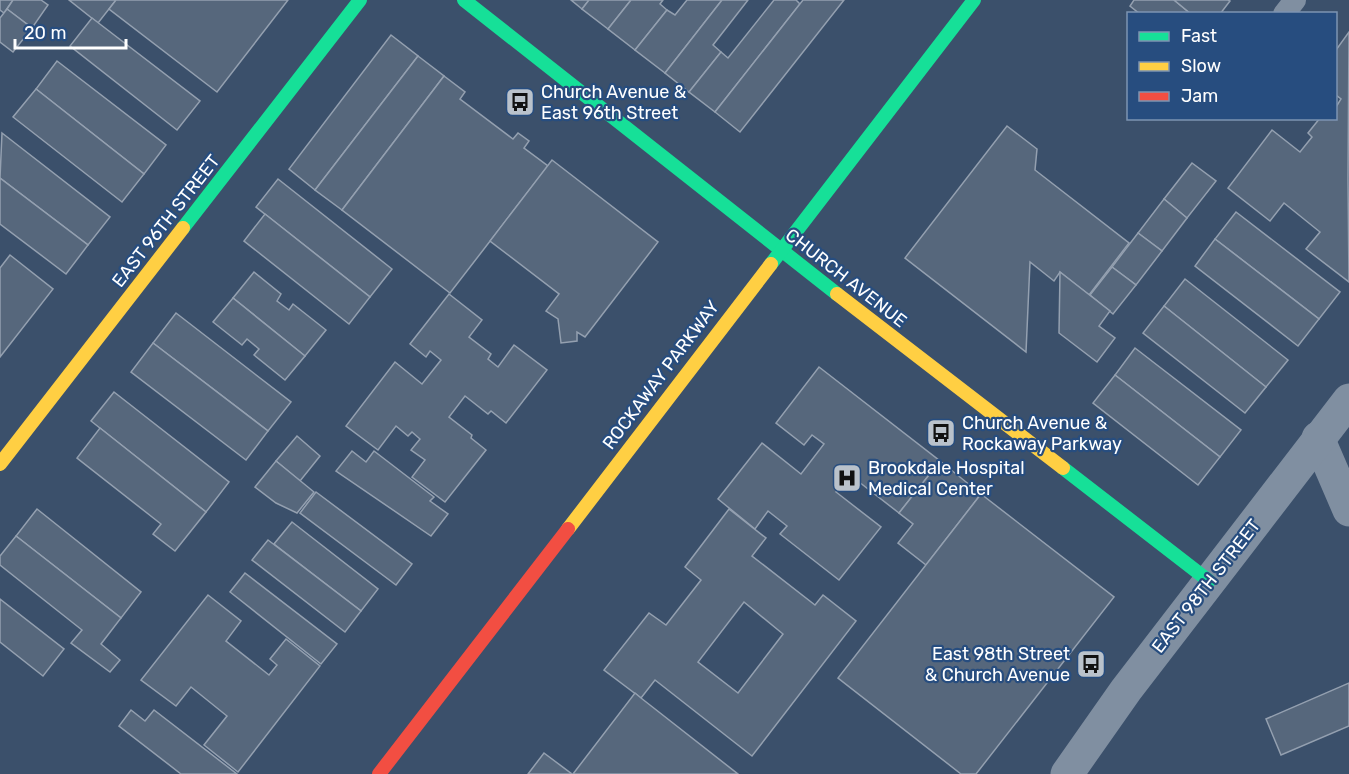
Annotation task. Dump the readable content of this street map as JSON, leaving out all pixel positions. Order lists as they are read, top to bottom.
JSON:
{
  "streets": {
    "street": [
      "EAST 96TH STREET",
      "CHURCH AVENUE",
      "ROCKAWAY PARKWAY",
      "EAST 98TH STREET"
    ]
  },
  "crossings": [
    ["CHURCH AVENUE", "ROCKAWAY PARKWAY"],
    ["CHURCH AVENUE", "EAST 98TH STREET"]
  ],
  "places": {
    "bus stop": ["Church Avenue & East 96th Street", "Church Avenue & Rockaway Parkway", "East 98th Street & Church Avenue"],
    "hospital": ["Brookdale Hospital Medical Center"]
  },
  "legend": ["Fast", "Slow", "Jam"],
  "scale_bar": "20 m"
}
